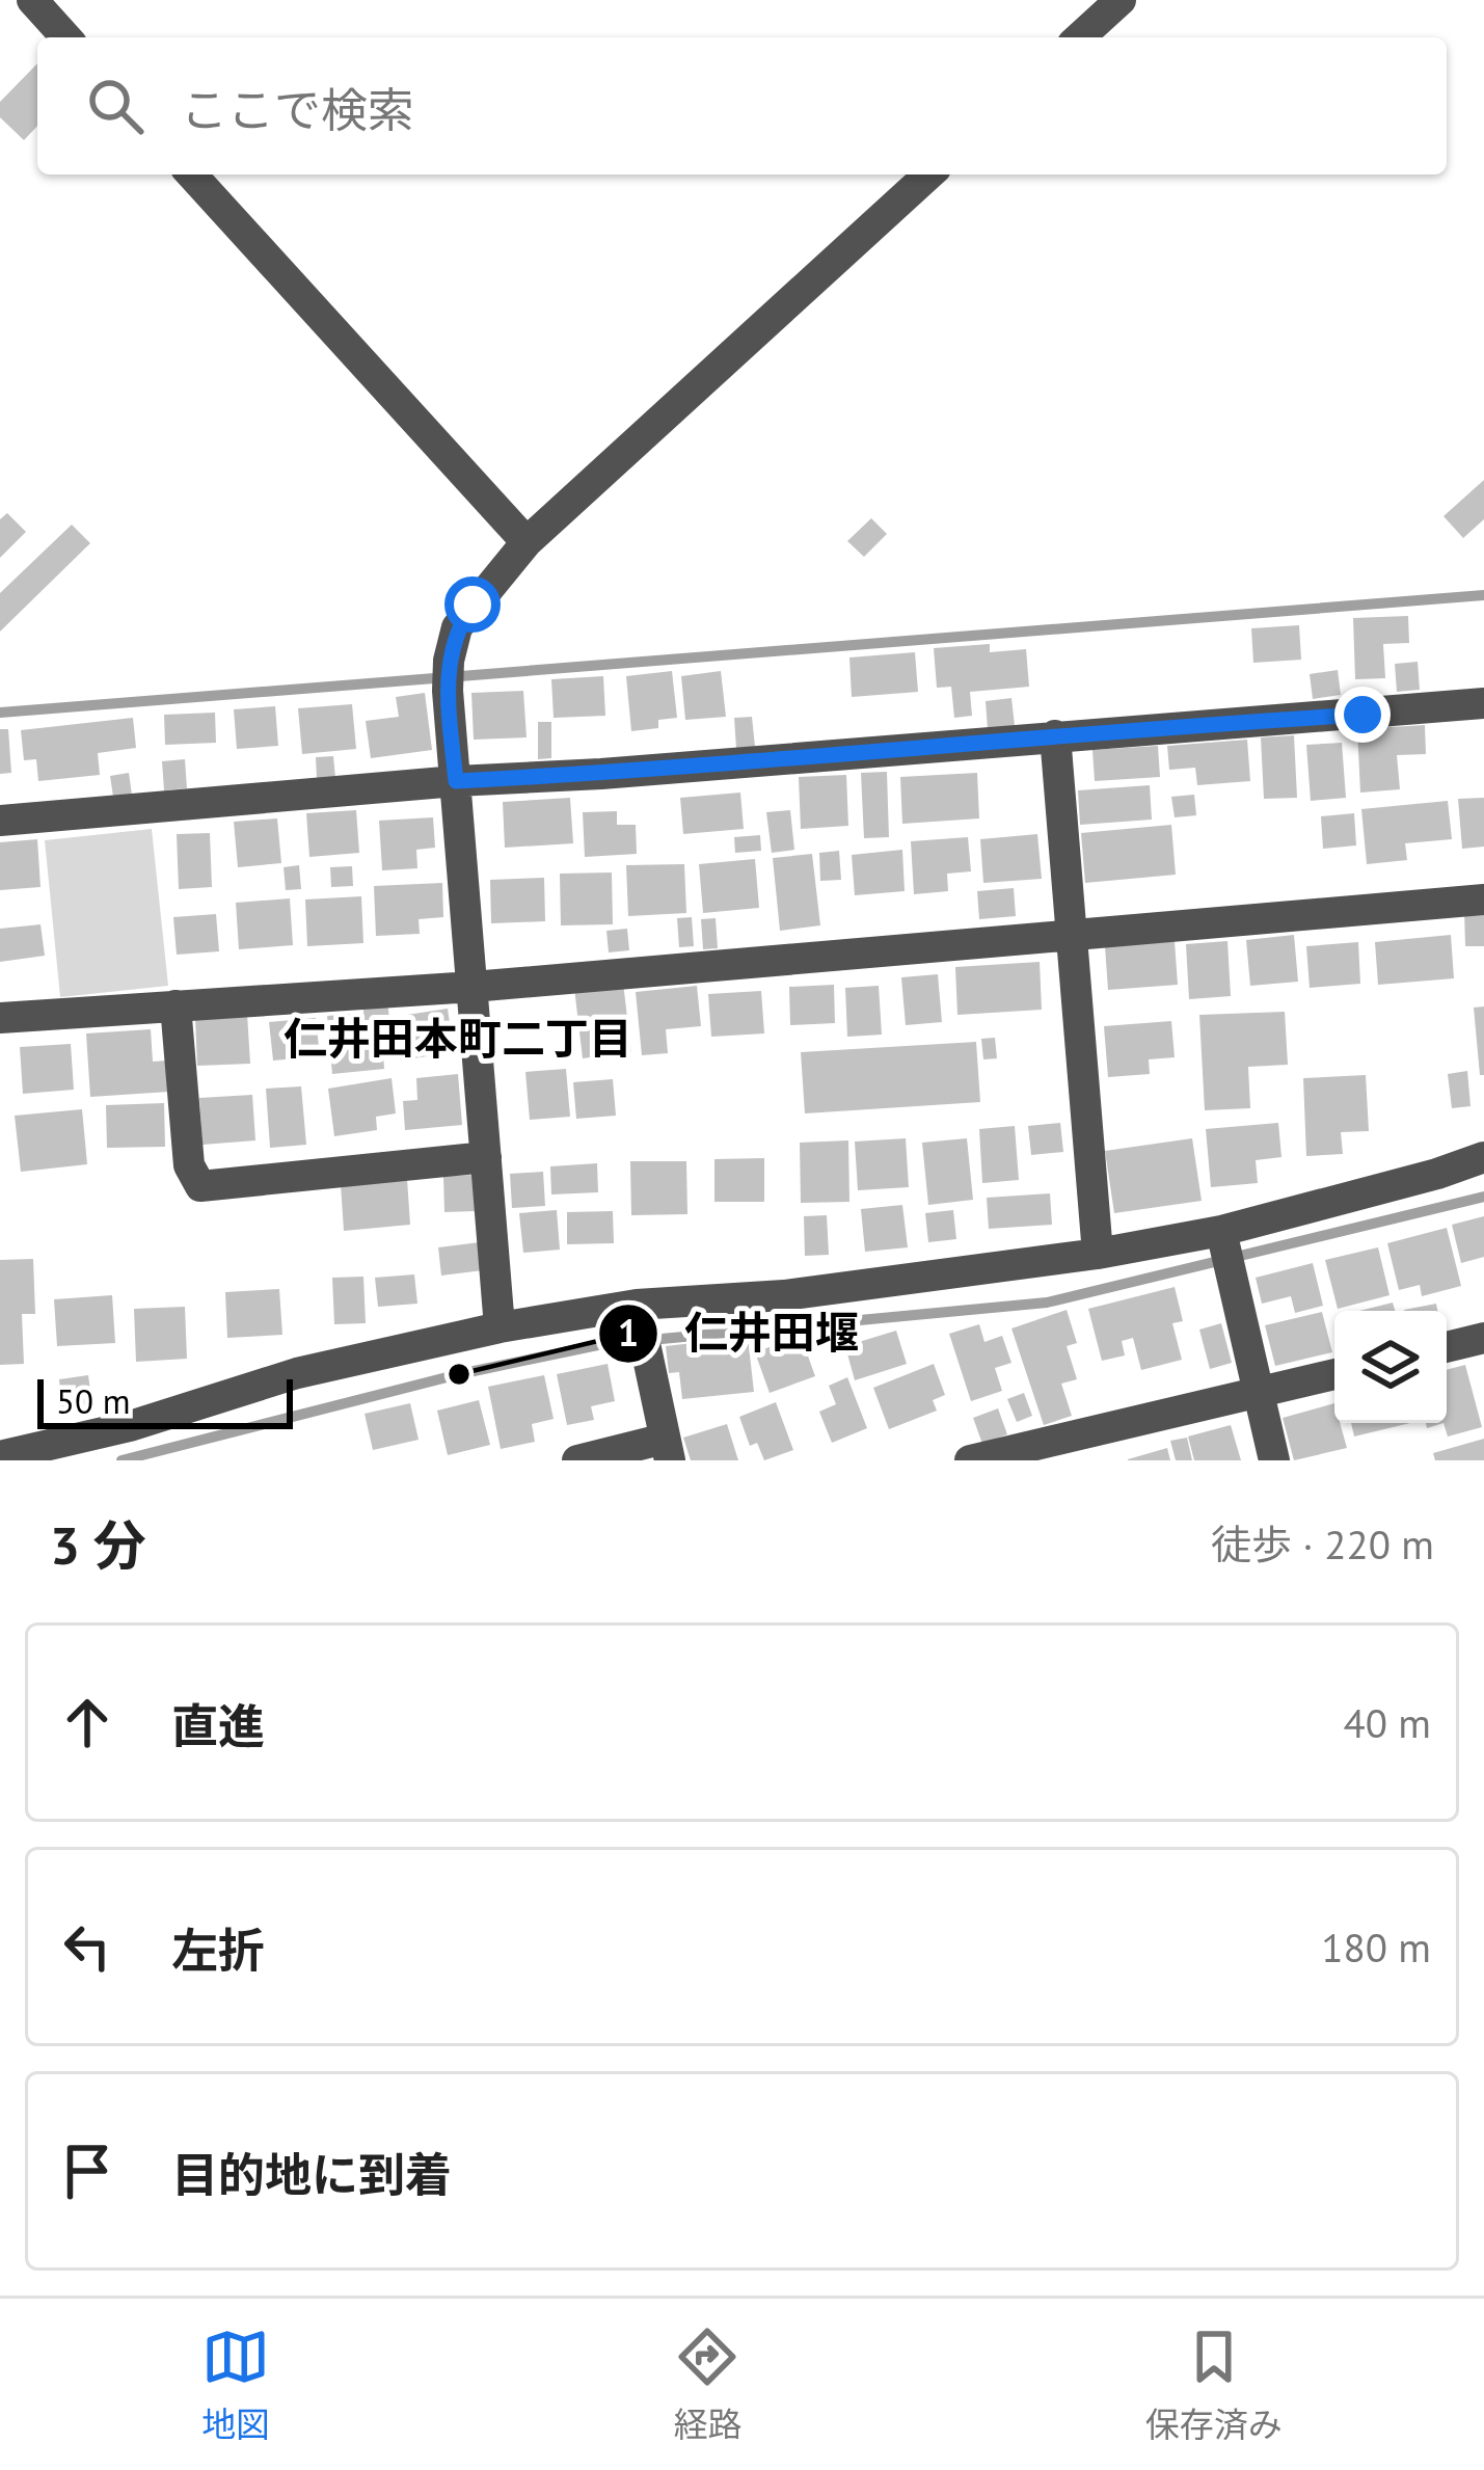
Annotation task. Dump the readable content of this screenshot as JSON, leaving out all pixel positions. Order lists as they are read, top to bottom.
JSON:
{
  "districts": ["仁井田本町二丁目"],
  "places": ["仁井田堰"],
  "scale_bar": "50 m",
  "page": {
    "search": "ここで検索",
    "scale": "50 m",
    "heading": ["3 分", "徒歩 · 220 m"],
    "list": [
      ["直進", "40 m"],
      ["左折", "180 m"],
      "目的地に到着"
    ],
    "nav": ["地図", "経路", "保存済み"]
  }
}
